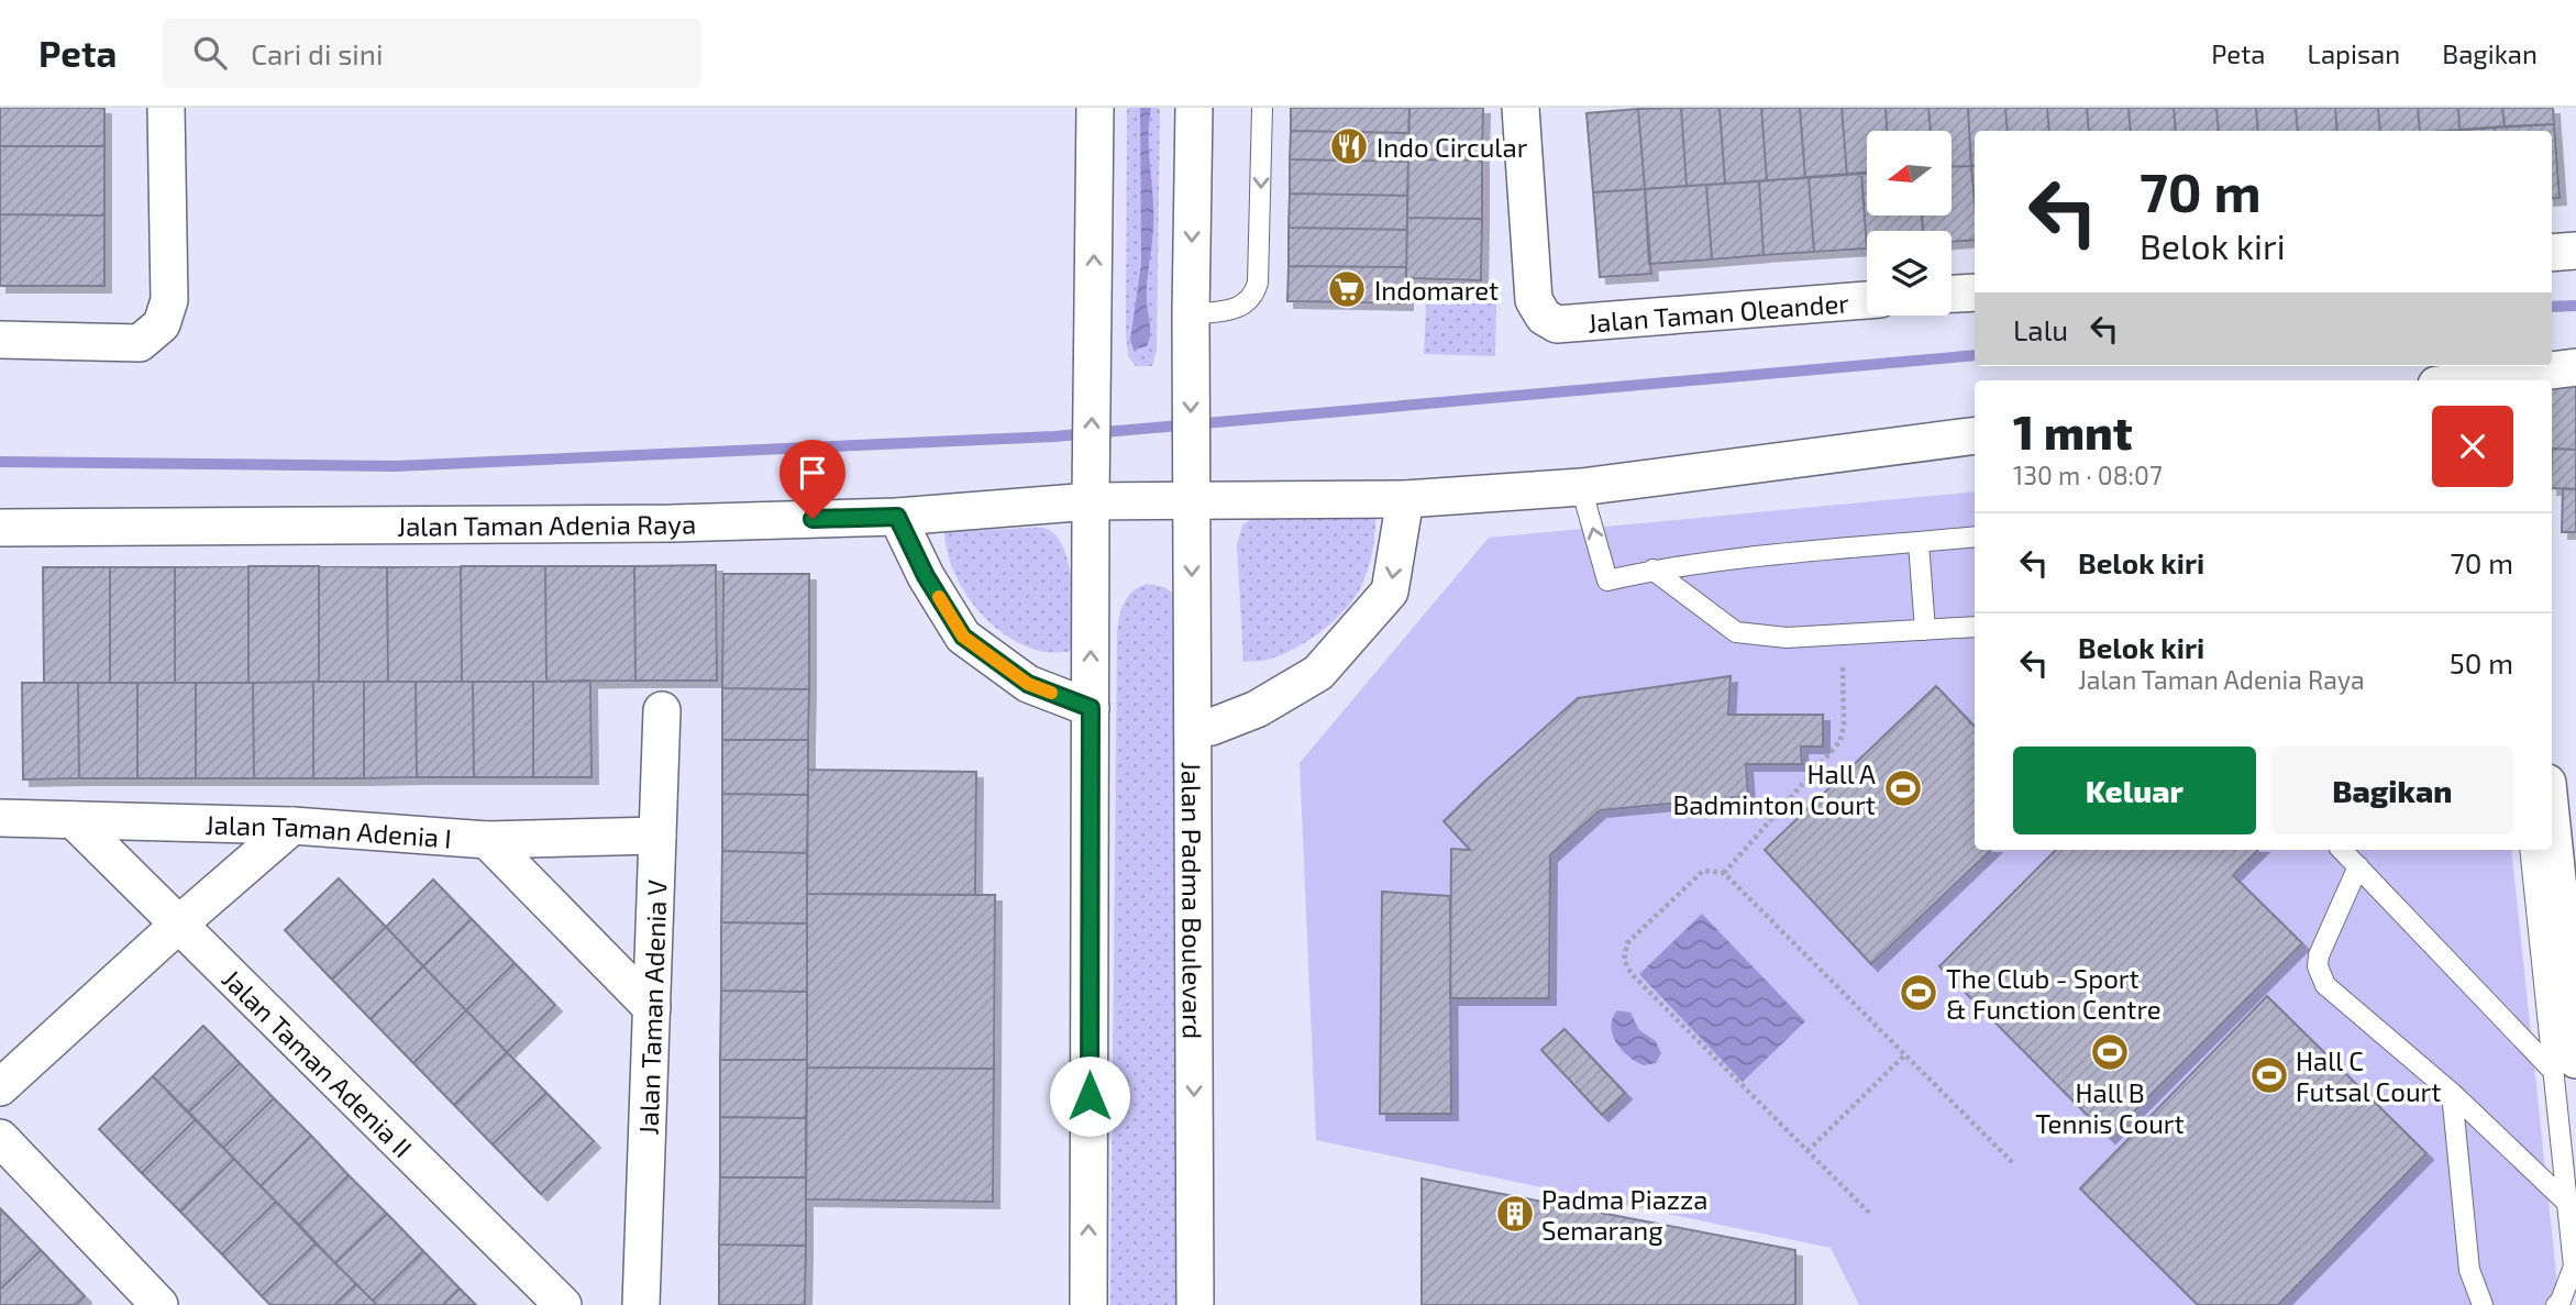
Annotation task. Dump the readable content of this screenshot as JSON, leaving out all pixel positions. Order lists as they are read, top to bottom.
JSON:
{
  "streets": {
    "street": [
      "Jalan Taman Oleander",
      "Jalan Taman Adenia Raya",
      "Jalan Taman Adenia I",
      "Jalan Padma Boulevard",
      "Jalan Taman Adenia V",
      "Jalan Taman Adenia II"
    ]
  },
  "crossings": [
    ["Jalan Taman Adenia Raya", "Jalan Padma Boulevard"],
    ["Jalan Taman Adenia I", "Jalan Taman Adenia V"],
    ["Jalan Taman Adenia I", "Jalan Taman Adenia II"]
  ],
  "places": {
    "restaurant": ["Indo Circular"],
    "supermarket": ["Indomaret"],
    "sports": [
      "Hall A Badminton Court",
      "The Club - Sport & Function Centre",
      "Hall B Tennis Court",
      "Hall C Futsal Court"
    ],
    "building": ["Padma Piazza Semarang"]
  },
  "north": "left",
  "page": {
    "header": "Peta",
    "search": "Cari di sini",
    "nav": ["Peta", "Lapisan", "Bagikan"],
    "turn": ["70 m", "Belok kiri"],
    "then": "Lalu",
    "heading": ["1 mnt", "130 m · 08:07"],
    "list": [
      {
        "name": "Belok kiri",
        "value": "70 m"
      },
      {
        "name": "Belok kiri",
        "note": "Jalan Taman Adenia Raya",
        "value": "50 m"
      }
    ],
    "buttons": ["Keluar", "Bagikan"]
  }
}
